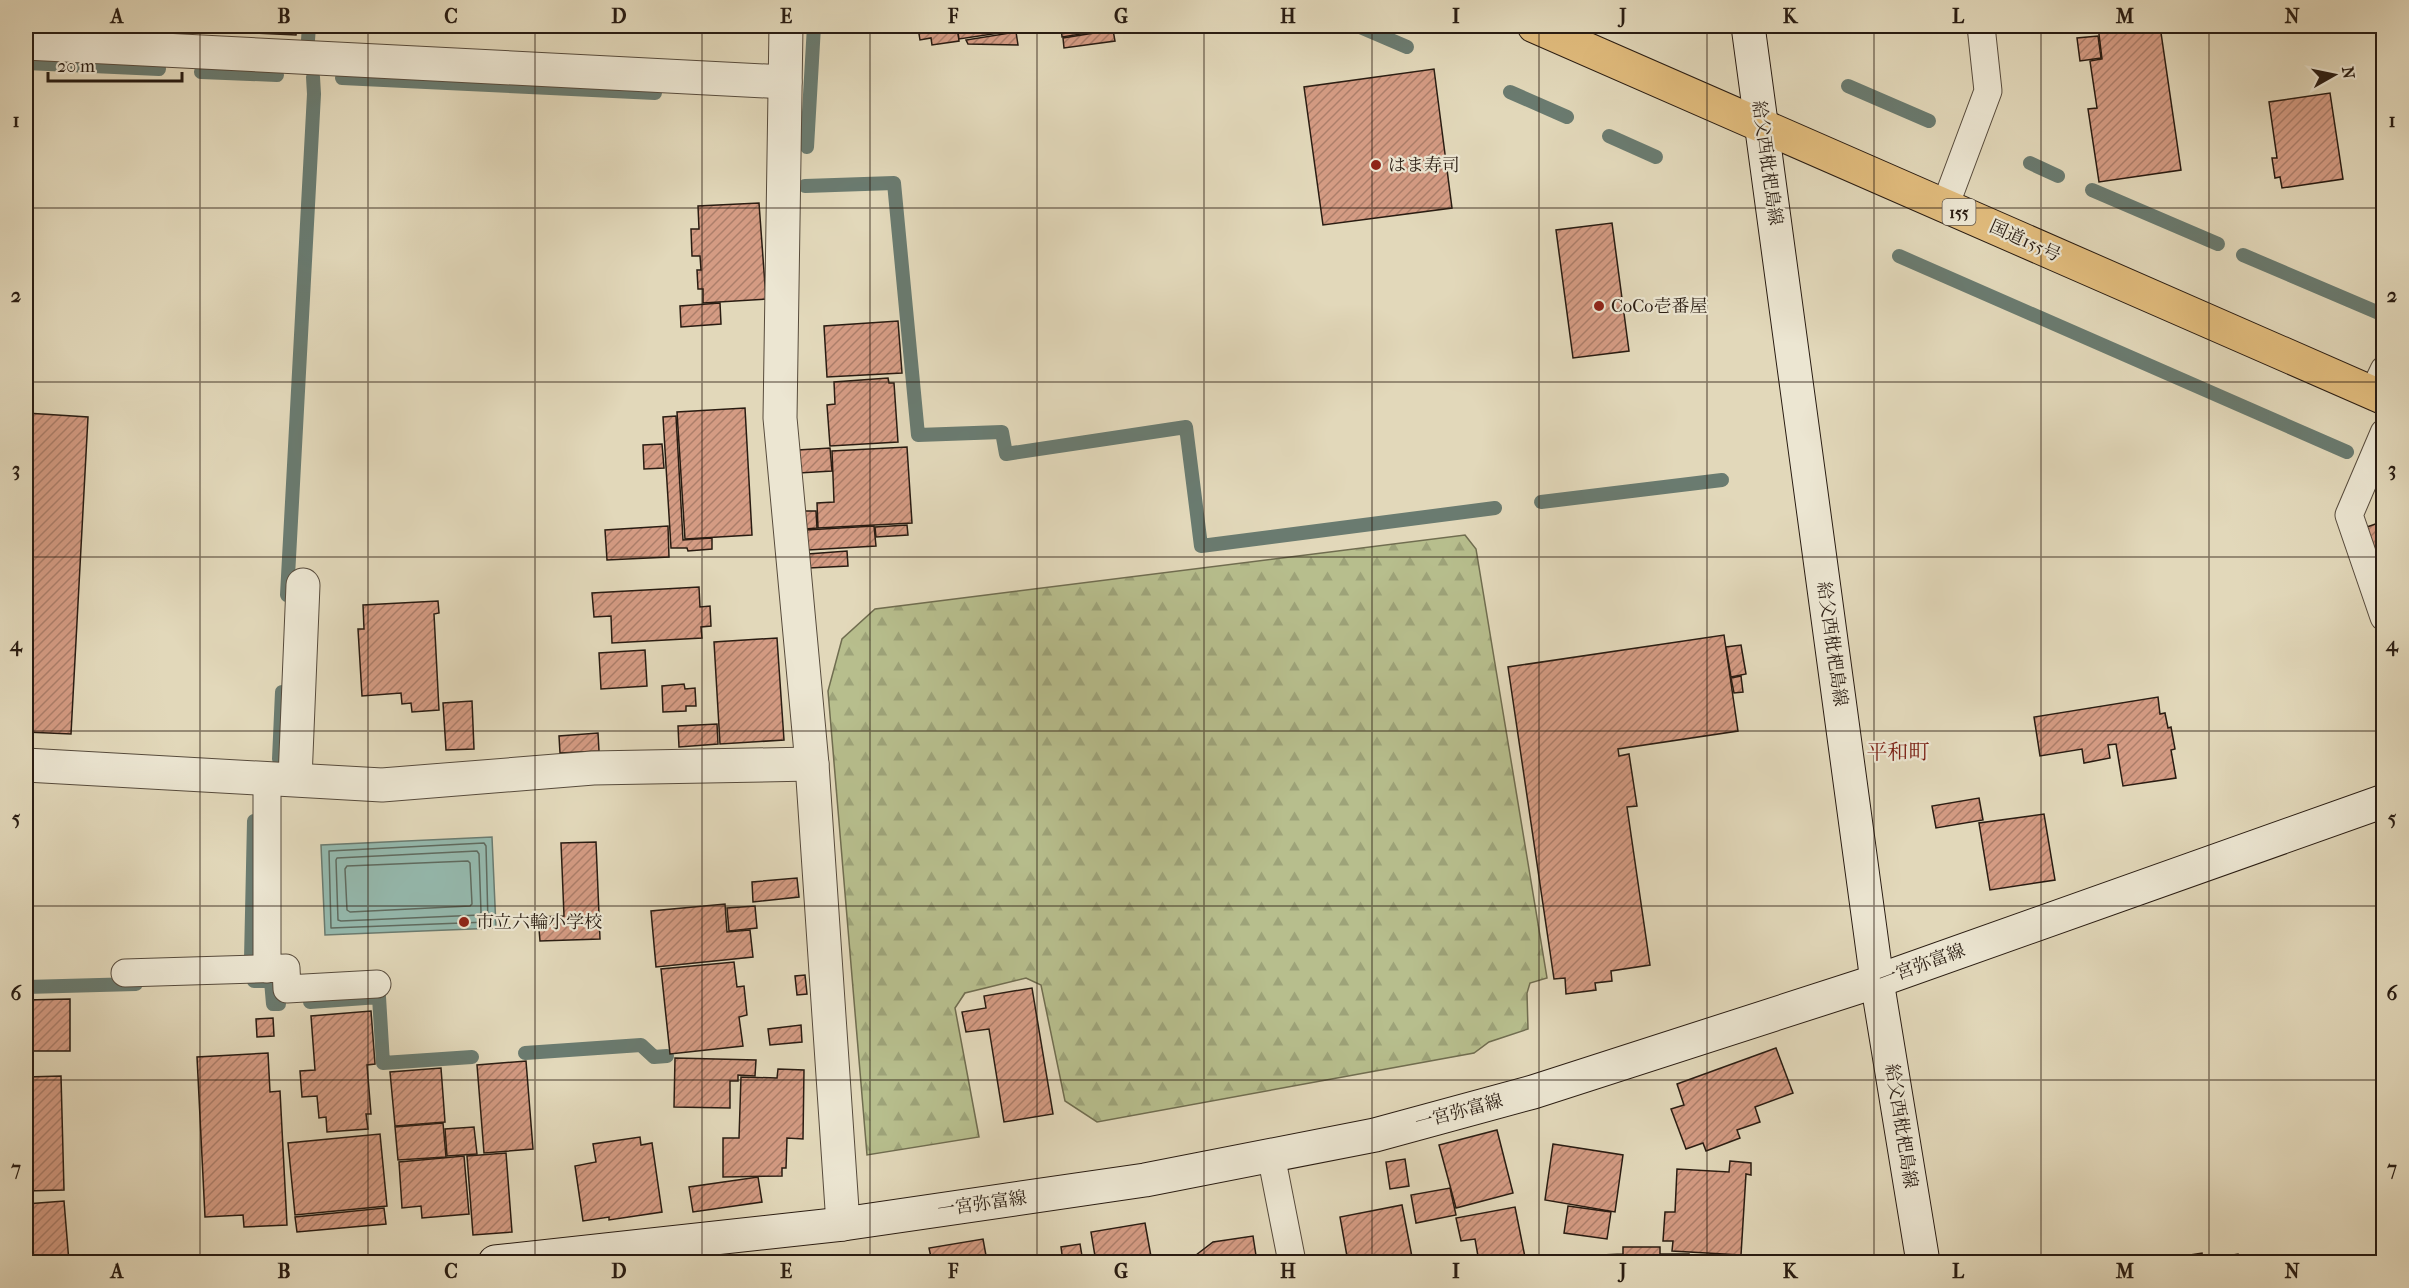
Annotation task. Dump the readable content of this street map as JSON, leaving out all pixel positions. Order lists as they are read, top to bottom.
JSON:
{
  "streets": {
    "highway": ["155", "国道155号"],
    "main road": ["給父西枇杷島線", "一宮弥富線"]
  },
  "crossings": [
    ["給父西枇杷島線", "国道155号"],
    ["給父西枇杷島線", "一宮弥富線"]
  ],
  "districts": ["平和町"],
  "places": ["はま寿司", "CoCo壱番屋", "市立六輪小学校"],
  "scale_bar": "20 m",
  "north": "right",
  "grid": {
    "columns": [
      "A",
      "B",
      "C",
      "D",
      "E",
      "F",
      "G",
      "H",
      "I",
      "J",
      "K",
      "L",
      "M",
      "N"
    ],
    "rows": [
      "1",
      "2",
      "3",
      "4",
      "5",
      "6",
      "7"
    ]
  }
}
